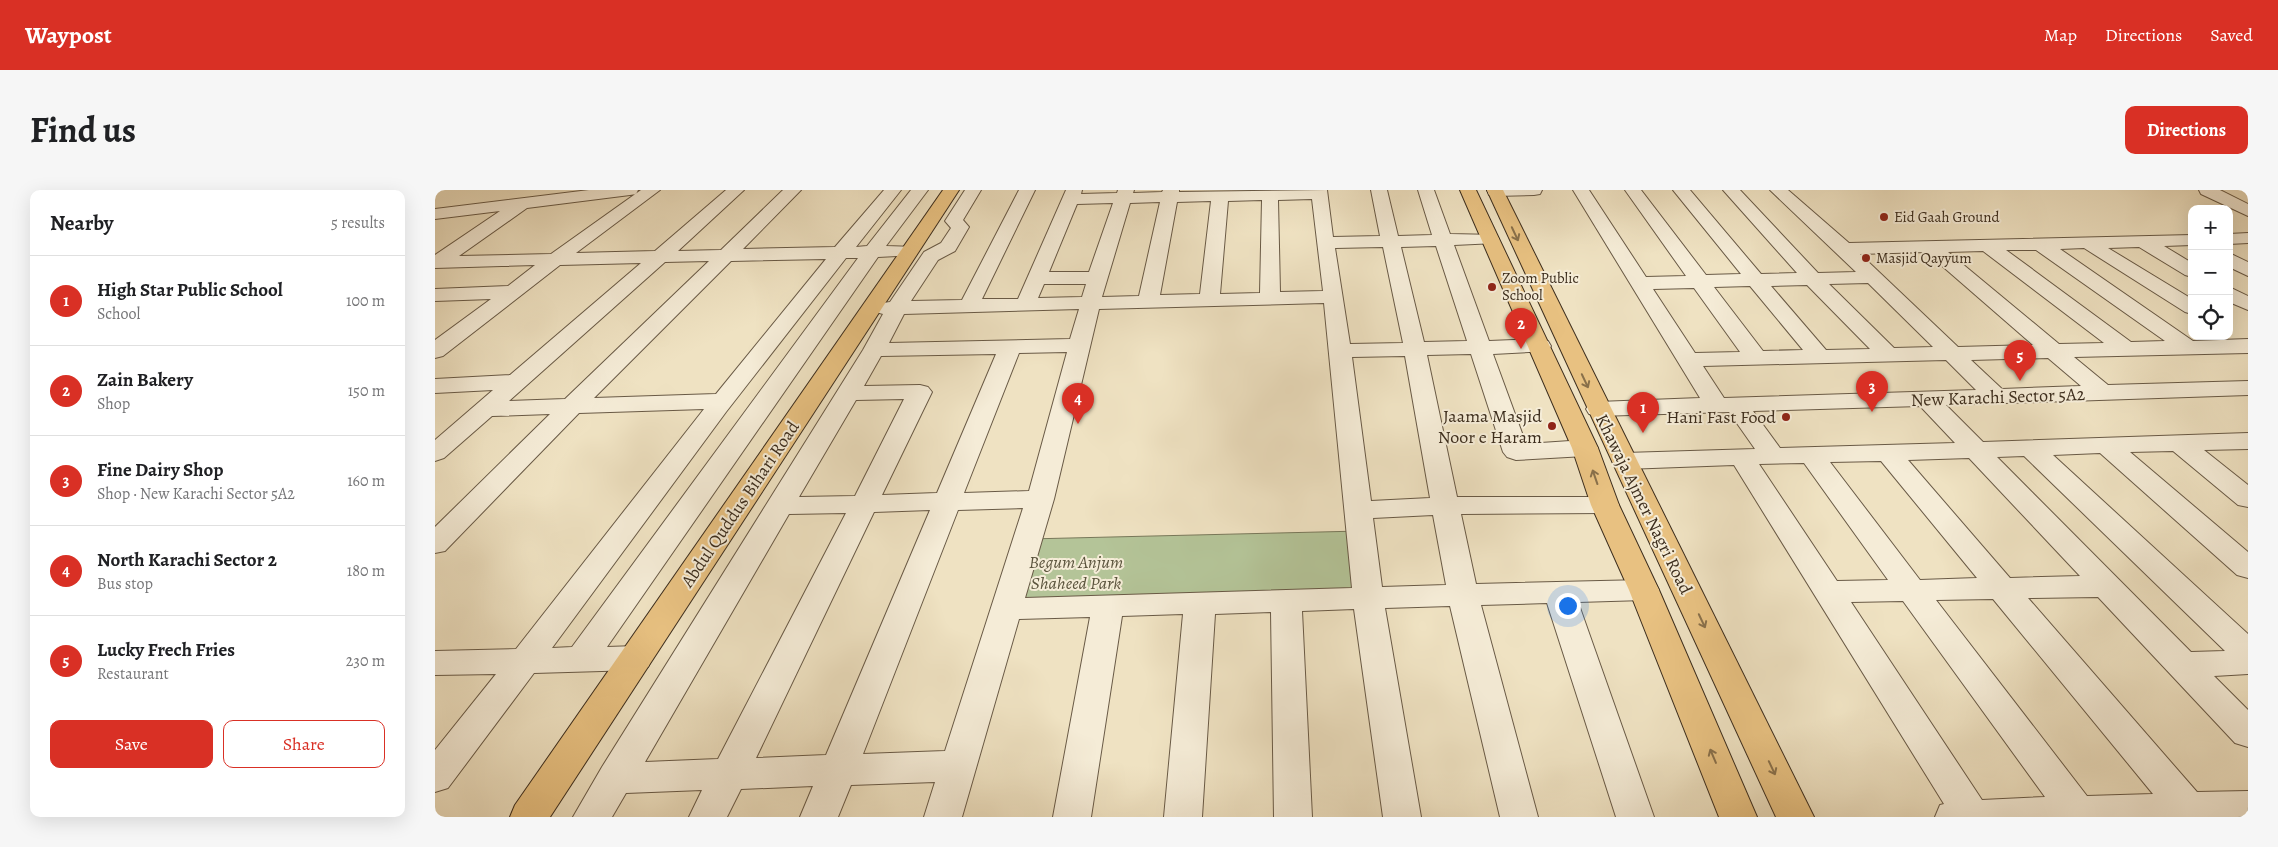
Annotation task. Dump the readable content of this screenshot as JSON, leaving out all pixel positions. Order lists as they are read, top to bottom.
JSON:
{
  "streets": {
    "main road": ["Abdul Quddus Bihari Road", "Khawaja Ajmer Nagri Road"],
    "street": ["New Karachi Sector 5A2"]
  },
  "crossings": [
    ["New Karachi Sector 5A2", "Khawaja Ajmer Nagri Road"]
  ],
  "parks": ["Begum Anjum Shaheed Park"],
  "places": [
    "Eid Gaah Ground",
    "Masjid Qayyum",
    "Zoom Public School",
    "Hani Fast Food",
    "Jaama Masjid Noor e Haram"
  ],
  "page": {
    "header": "Waypost",
    "nav": ["Map", "Directions", "Saved"],
    "title": "Find us",
    "buttons": [
      "Directions",
      ["Save", "Share"]
    ],
    "heading": ["Nearby", "5 results"],
    "map_buttons": ["+", "−"],
    "list": [
      {
        "mark": "1",
        "name": "High Star Public School",
        "note": "School",
        "value": "100 m"
      },
      {
        "mark": "2",
        "name": "Zain Bakery",
        "note": "Shop",
        "value": "150 m"
      },
      {
        "mark": "3",
        "name": "Fine Dairy Shop",
        "note": "Shop · New Karachi Sector 5A2",
        "value": "160 m"
      },
      {
        "mark": "4",
        "name": "North Karachi Sector 2",
        "note": "Bus stop",
        "value": "180 m"
      },
      {
        "mark": "5",
        "name": "Lucky Frech Fries",
        "note": "Restaurant",
        "value": "230 m"
      }
    ],
    "pins": [
      "2",
      "5",
      "3",
      "4",
      "1"
    ]
  }
}
